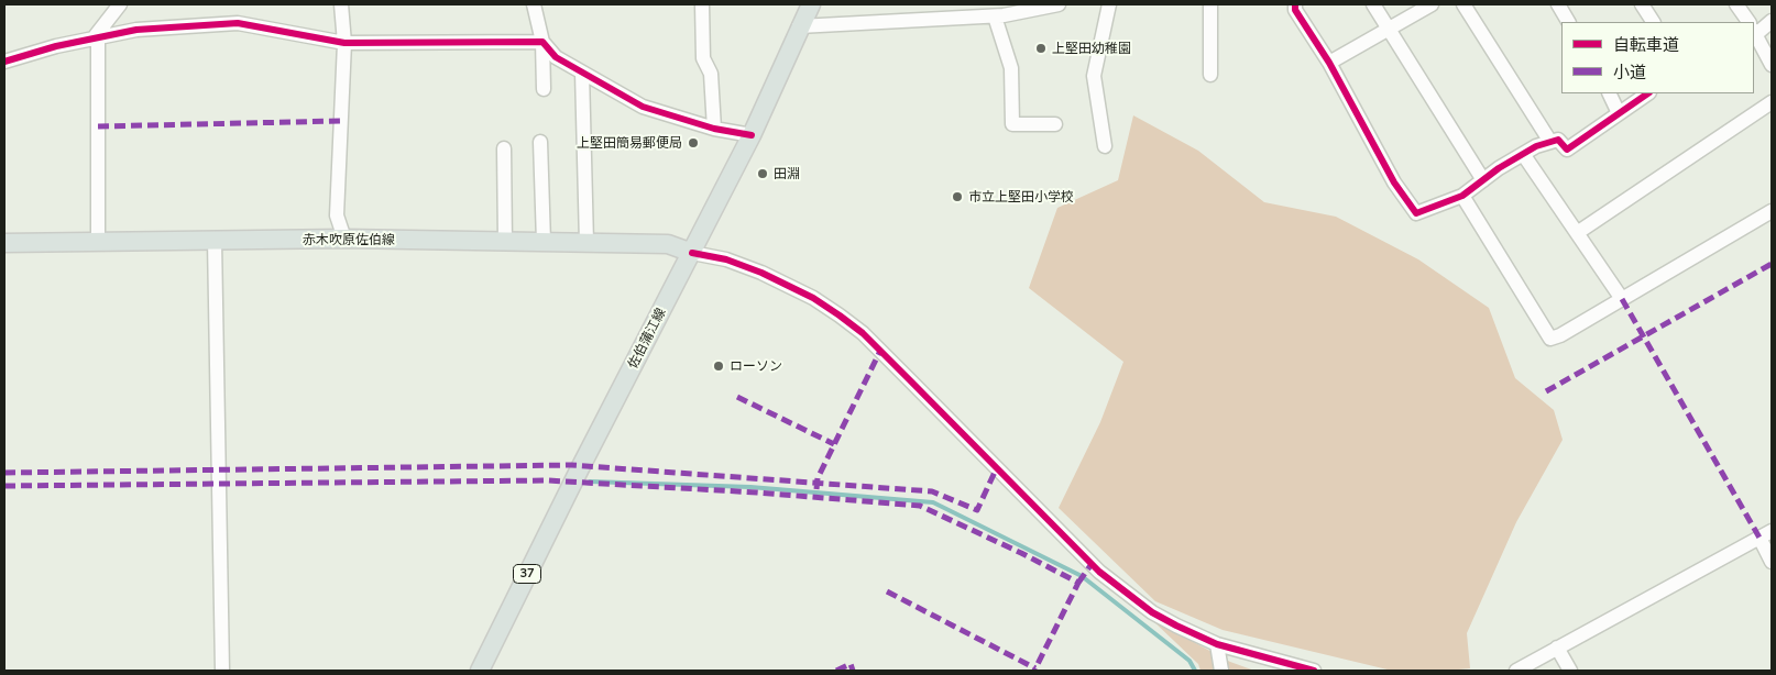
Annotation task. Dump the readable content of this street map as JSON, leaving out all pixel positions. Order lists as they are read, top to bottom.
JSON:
{
  "streets": {
    "main road": ["赤木吹原佐伯線", "佐伯蒲江線", "37"]
  },
  "crossings": [
    ["赤木吹原佐伯線", "佐伯蒲江線"]
  ],
  "places": [
    "上堅田幼稚園",
    "上堅田簡易郵便局",
    "田淵",
    "市立上堅田小学校",
    "ローソン"
  ],
  "legend": ["自転車道", "小道"]
}
